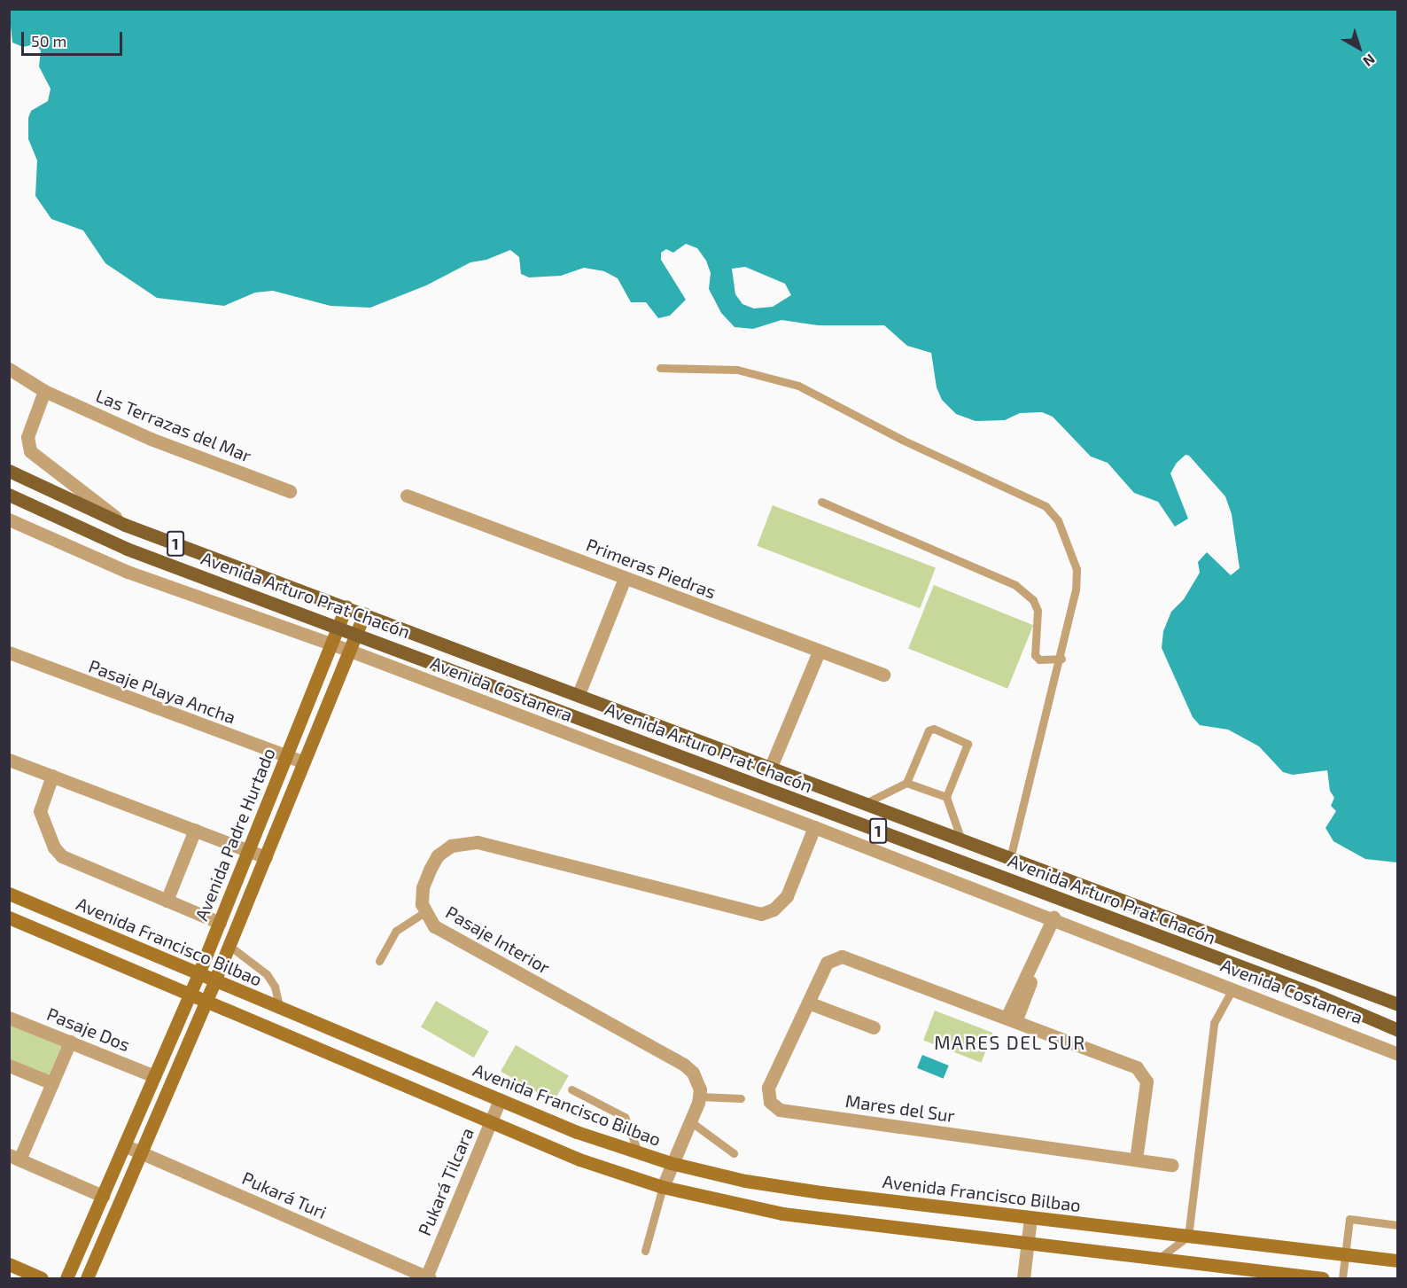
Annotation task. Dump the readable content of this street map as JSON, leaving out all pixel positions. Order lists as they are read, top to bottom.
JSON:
{
  "streets": {
    "main road": [
      "1",
      "Avenida Arturo Prat Chacón",
      "Avenida Padre Hurtado",
      "Avenida Francisco Bilbao"
    ],
    "street": [
      "Las Terrazas del Mar",
      "Primeras Piedras",
      "Avenida Costanera",
      "Pasaje Playa Ancha",
      "Pasaje Interior",
      "Pasaje Dos",
      "Mares del Sur",
      "Pukará Tilcara",
      "Pukará Turi"
    ]
  },
  "crossings": [
    ["Avenida Arturo Prat Chacón", "Avenida Padre Hurtado"],
    ["Avenida Costanera", "Avenida Padre Hurtado"],
    ["Avenida Costanera", "Pasaje Interior"],
    ["Pasaje Playa Ancha", "Avenida Padre Hurtado"],
    ["Avenida Padre Hurtado", "Avenida Francisco Bilbao"],
    ["Avenida Padre Hurtado", "Pasaje Dos"],
    ["Avenida Padre Hurtado", "Pukará Turi"],
    ["Avenida Francisco Bilbao", "Pukará Tilcara"],
    ["Pukará Tilcara", "Pukará Turi"]
  ],
  "districts": ["MARES DEL SUR"],
  "scale_bar": "50 m",
  "north": "bottom right"
}
